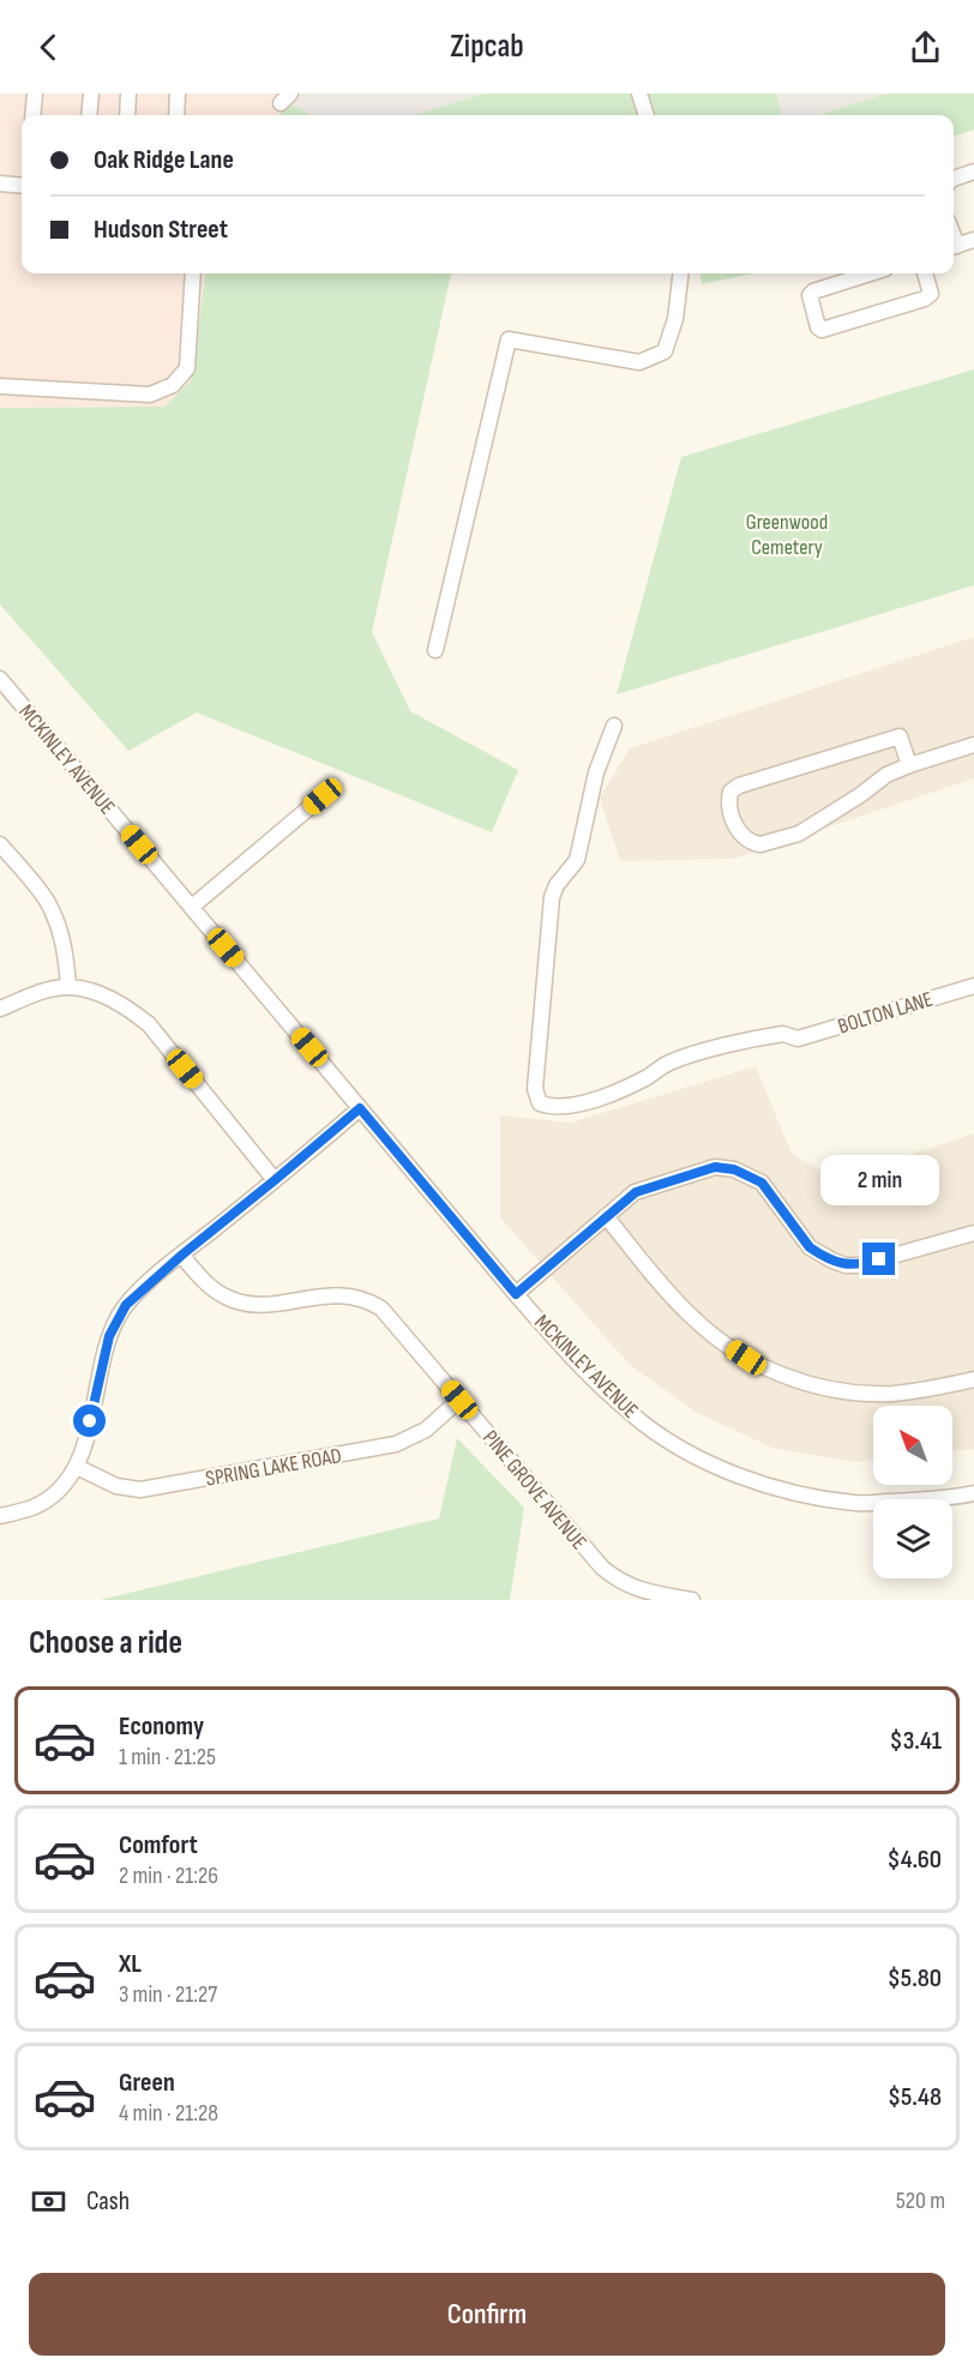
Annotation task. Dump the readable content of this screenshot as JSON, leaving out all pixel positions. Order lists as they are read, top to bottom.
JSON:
{
  "streets": {
    "street": [
      "MCKINLEY AVENUE",
      "BOLTON LANE",
      "SPRING LAKE ROAD",
      "PINE GROVE AVENUE"
    ]
  },
  "crossings": [
    ["SPRING LAKE ROAD", "PINE GROVE AVENUE"]
  ],
  "parks": ["Greenwood Cemetery"],
  "north": "top left",
  "page": {
    "header": "Zipcab",
    "banner": ["Oak Ridge Lane", "Hudson Street"],
    "bubble": "2 min",
    "heading": "Choose a ride",
    "list": [
      {
        "name": "Economy",
        "note": "1 min · 21:25",
        "value": "$3.41"
      },
      {
        "name": "Comfort",
        "note": "2 min · 21:26",
        "value": "$4.60"
      },
      {
        "name": "XL",
        "note": "3 min · 21:27",
        "value": "$5.80"
      },
      {
        "name": "Green",
        "note": "4 min · 21:28",
        "value": "$5.48"
      }
    ],
    "pay": ["Cash", "520 m"],
    "buttons": "Confirm"
  }
}
